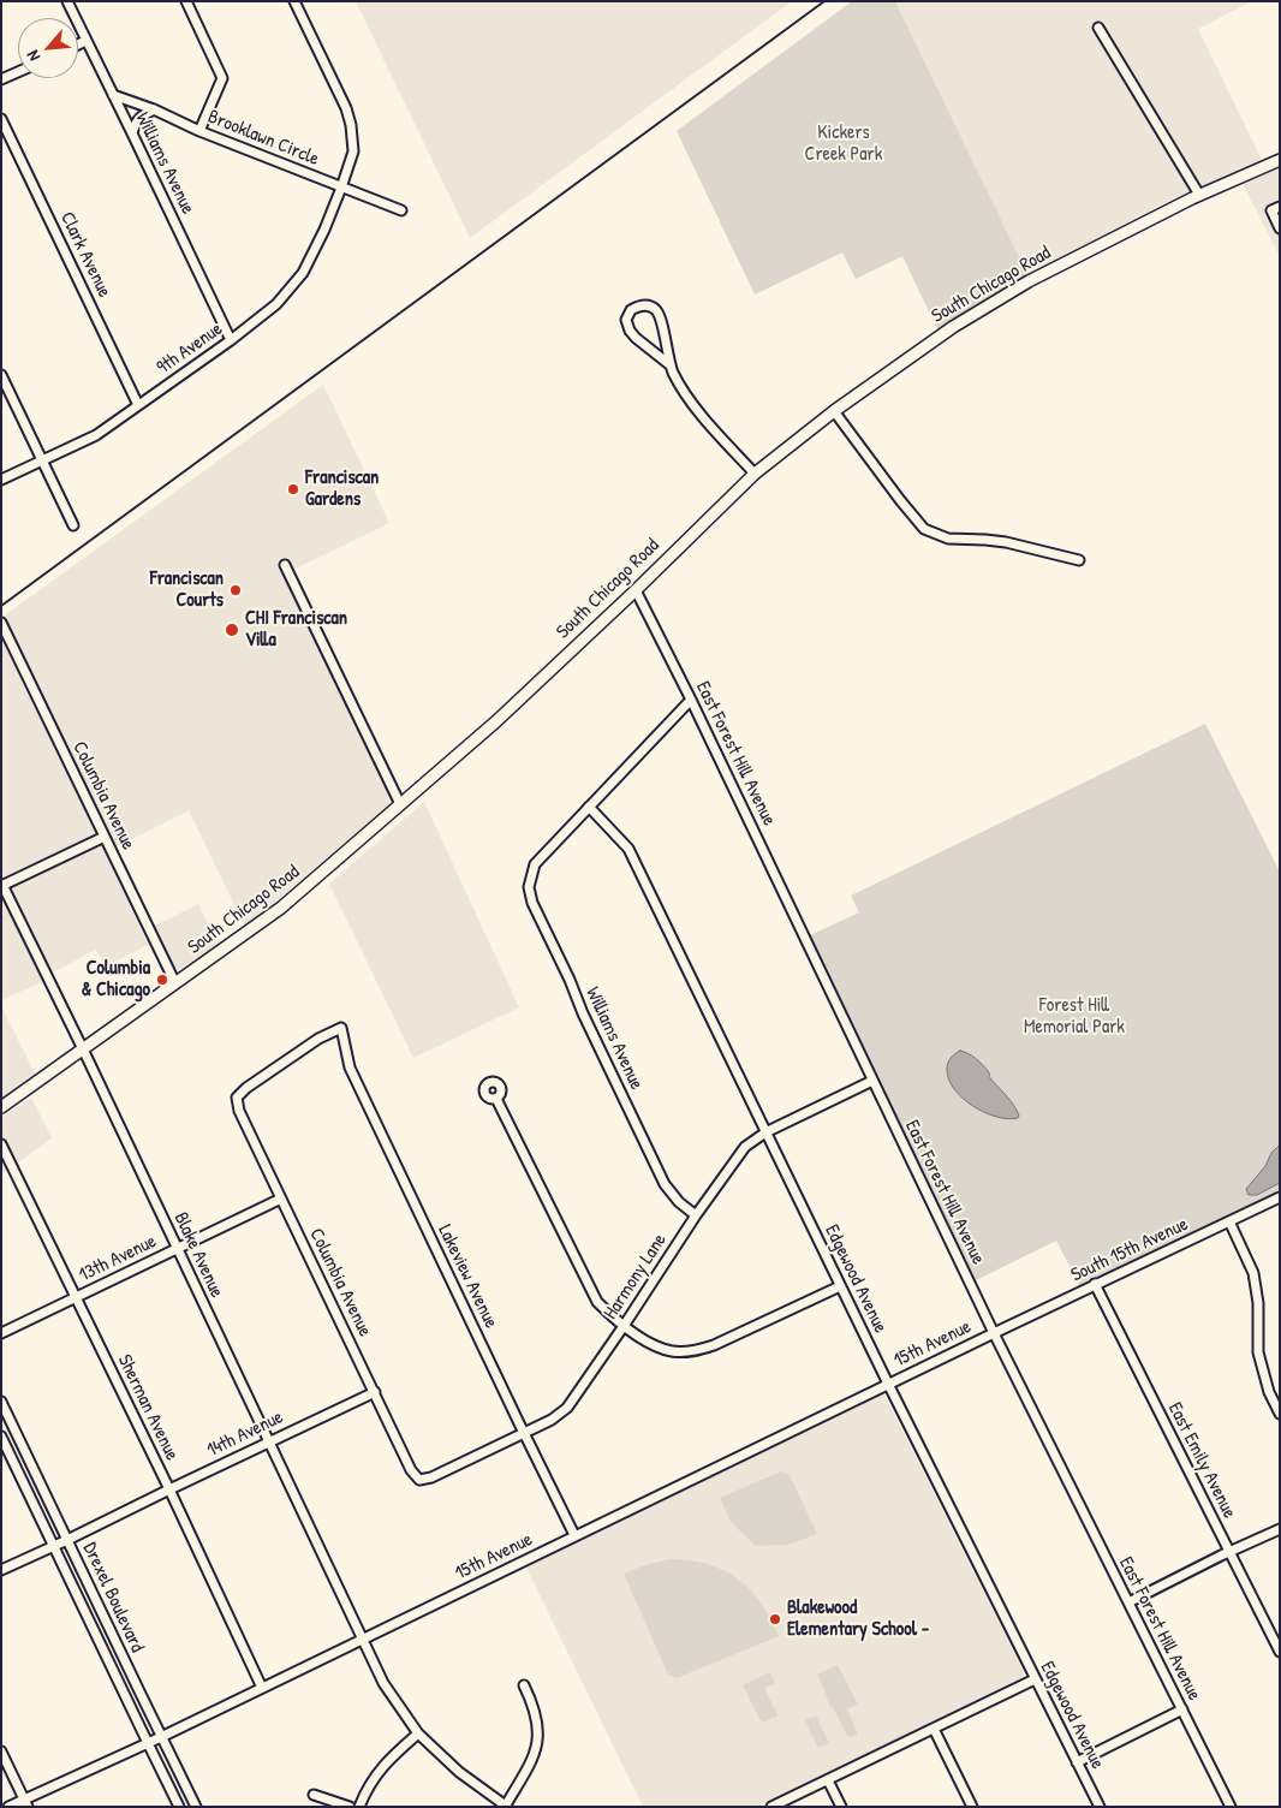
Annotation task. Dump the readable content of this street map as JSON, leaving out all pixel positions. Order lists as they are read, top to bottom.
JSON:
{
  "streets": {
    "main road": ["South Chicago Road"],
    "street": [
      "Brooklawn Circle",
      "Williams Avenue",
      "Clark Avenue",
      "9th Avenue",
      "East Forest Hill Avenue",
      "Columbia Avenue",
      "South 15th Avenue",
      "Blake Avenue",
      "13th Avenue",
      "Lakeview Avenue",
      "Harmony Lane",
      "Edgewood Avenue",
      "15th Avenue",
      "Sherman Avenue",
      "14th Avenue",
      "East Emily Avenue",
      "Drexel Boulevard"
    ]
  },
  "crossings": [
    ["Brooklawn Circle", "Williams Avenue"],
    ["Brooklawn Circle", "9th Avenue"],
    ["Williams Avenue", "9th Avenue"],
    ["Williams Avenue", "Harmony Lane"],
    ["Williams Avenue", "Edgewood Avenue"],
    ["Clark Avenue", "9th Avenue"],
    ["South Chicago Road", "East Forest Hill Avenue"],
    ["South Chicago Road", "Columbia Avenue"],
    ["South Chicago Road", "Blake Avenue"],
    ["East Forest Hill Avenue", "South 15th Avenue"],
    ["East Forest Hill Avenue", "Harmony Lane"],
    ["East Forest Hill Avenue", "15th Avenue"],
    ["Columbia Avenue", "13th Avenue"],
    ["Columbia Avenue", "Lakeview Avenue"],
    ["Columbia Avenue", "Harmony Lane"],
    ["Columbia Avenue", "14th Avenue"],
    ["South 15th Avenue", "15th Avenue"],
    ["South 15th Avenue", "East Emily Avenue"],
    ["Blake Avenue", "13th Avenue"],
    ["Blake Avenue", "15th Avenue"],
    ["Blake Avenue", "14th Avenue"],
    ["13th Avenue", "Sherman Avenue"],
    ["Lakeview Avenue", "Harmony Lane"],
    ["Lakeview Avenue", "15th Avenue"],
    ["Harmony Lane", "Edgewood Avenue"],
    ["Edgewood Avenue", "15th Avenue"],
    ["15th Avenue", "Sherman Avenue"],
    ["15th Avenue", "Drexel Boulevard"],
    ["Sherman Avenue", "14th Avenue"],
    ["14th Avenue", "Drexel Boulevard"]
  ],
  "parks": ["Kickers Creek Park", "Forest Hill Memorial Park"],
  "places": [
    "Franciscan Gardens",
    "Franciscan Courts",
    "CHI Franciscan Villa",
    "Columbia & Chicago",
    "Blakewood Elementary School -"
  ],
  "north": "bottom left"
}
